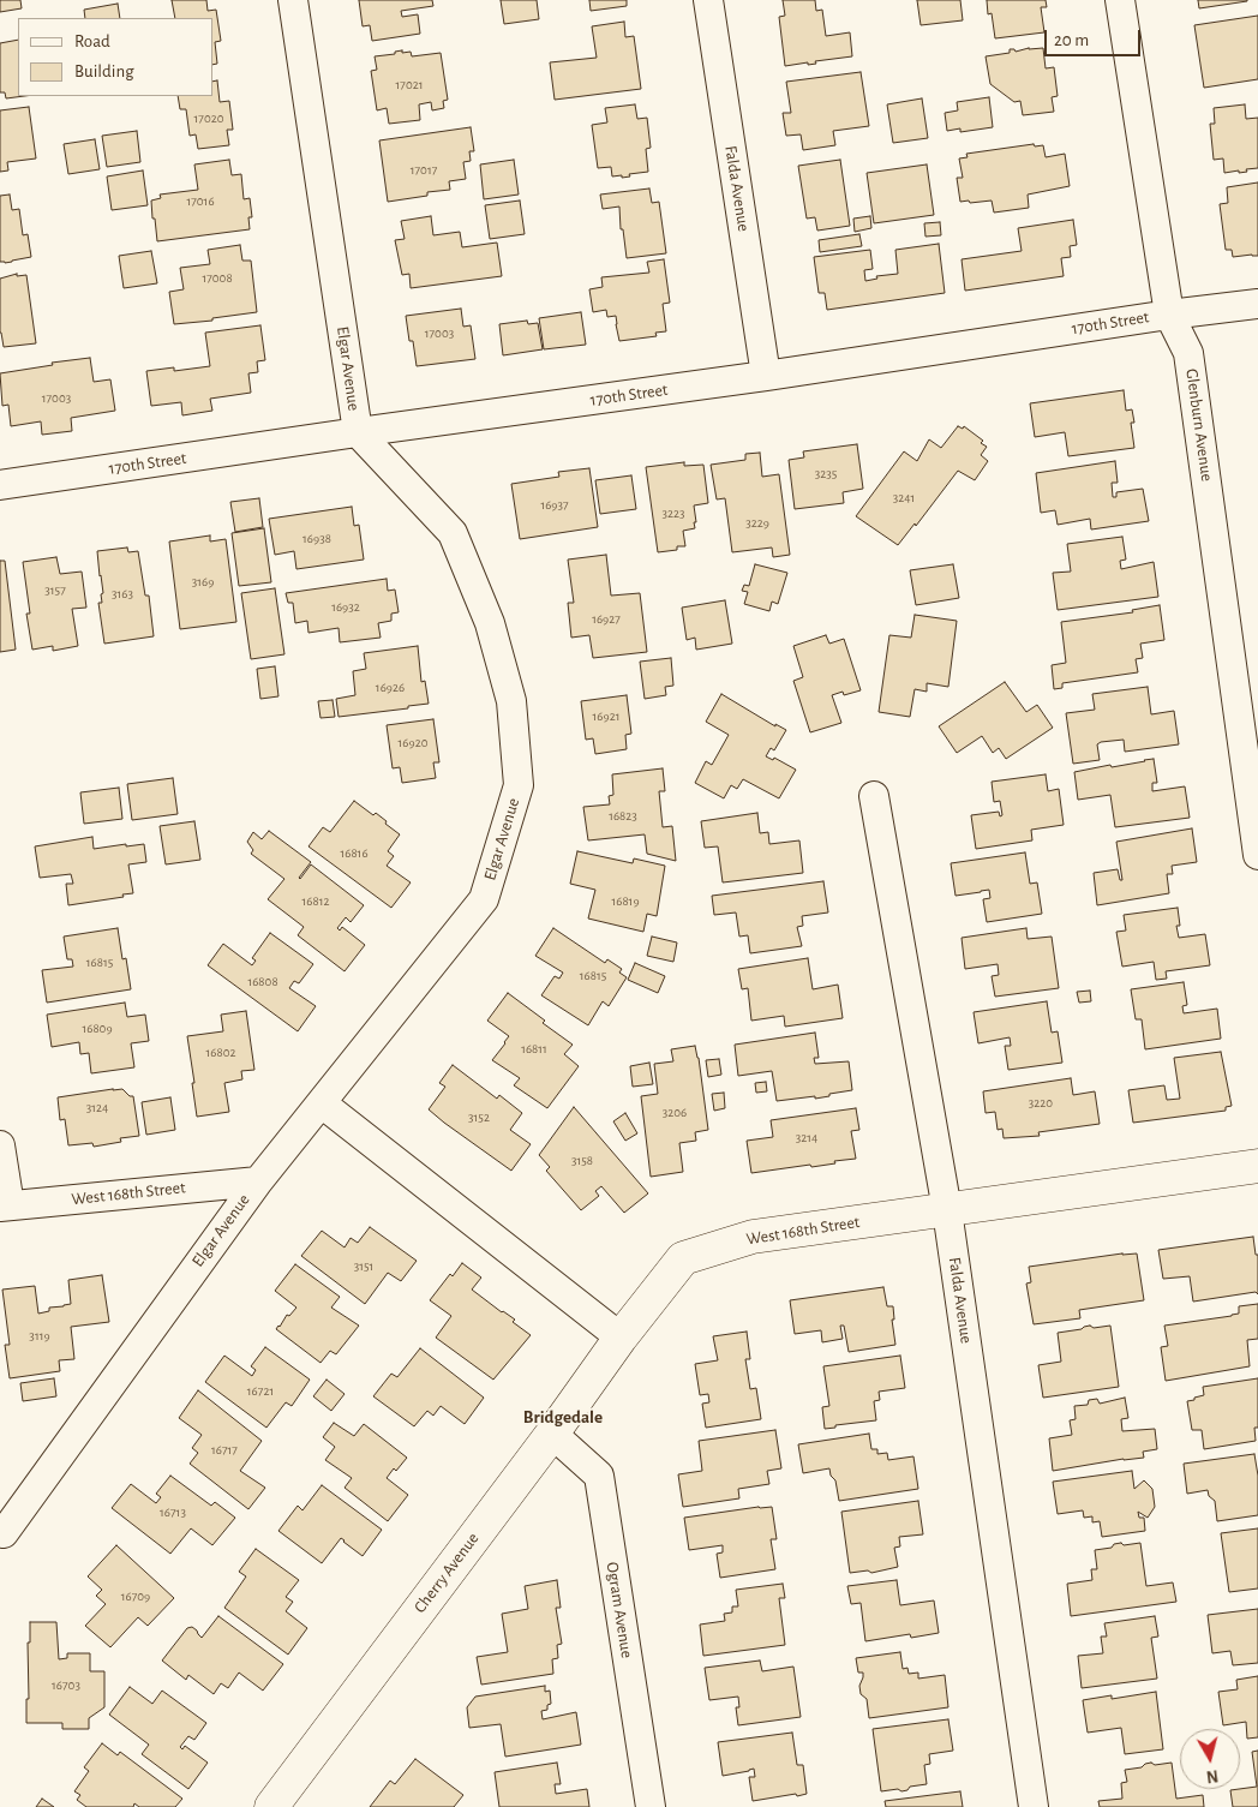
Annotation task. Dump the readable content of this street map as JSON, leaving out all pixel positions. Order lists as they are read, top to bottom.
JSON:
{
  "streets": {
    "street": [
      "Falda Avenue",
      "170th Street",
      "Elgar Avenue",
      "Glenburn Avenue",
      "West 168th Street",
      "Cherry Avenue",
      "Ogram Avenue"
    ]
  },
  "crossings": [
    ["Falda Avenue", "170th Street"],
    ["Falda Avenue", "West 168th Street"],
    ["170th Street", "Elgar Avenue"],
    ["170th Street", "Glenburn Avenue"],
    ["Elgar Avenue", "West 168th Street"],
    ["West 168th Street", "Cherry Avenue"],
    ["Cherry Avenue", "Ogram Avenue"]
  ],
  "districts": ["Bridgedale"],
  "house_numbers": [
    "17021",
    "17020",
    "17017",
    "17016",
    "17008",
    "17003",
    "17003",
    "3235",
    "3241",
    "16937",
    "3223",
    "3229",
    "16938",
    "3169",
    "3157",
    "3163",
    "16932",
    "16927",
    "16926",
    "16921",
    "16920",
    "16823",
    "16816",
    "16812",
    "16819",
    "16815",
    "16815",
    "16808",
    "16809",
    "16811",
    "16802",
    "3220",
    "3124",
    "3206",
    "3152",
    "3214",
    "3158",
    "3151",
    "3119",
    "16721",
    "16717",
    "16713",
    "16709",
    "16703"
  ],
  "legend": ["Road", "Building"],
  "scale_bar": "20 m",
  "north": "bottom"
}
